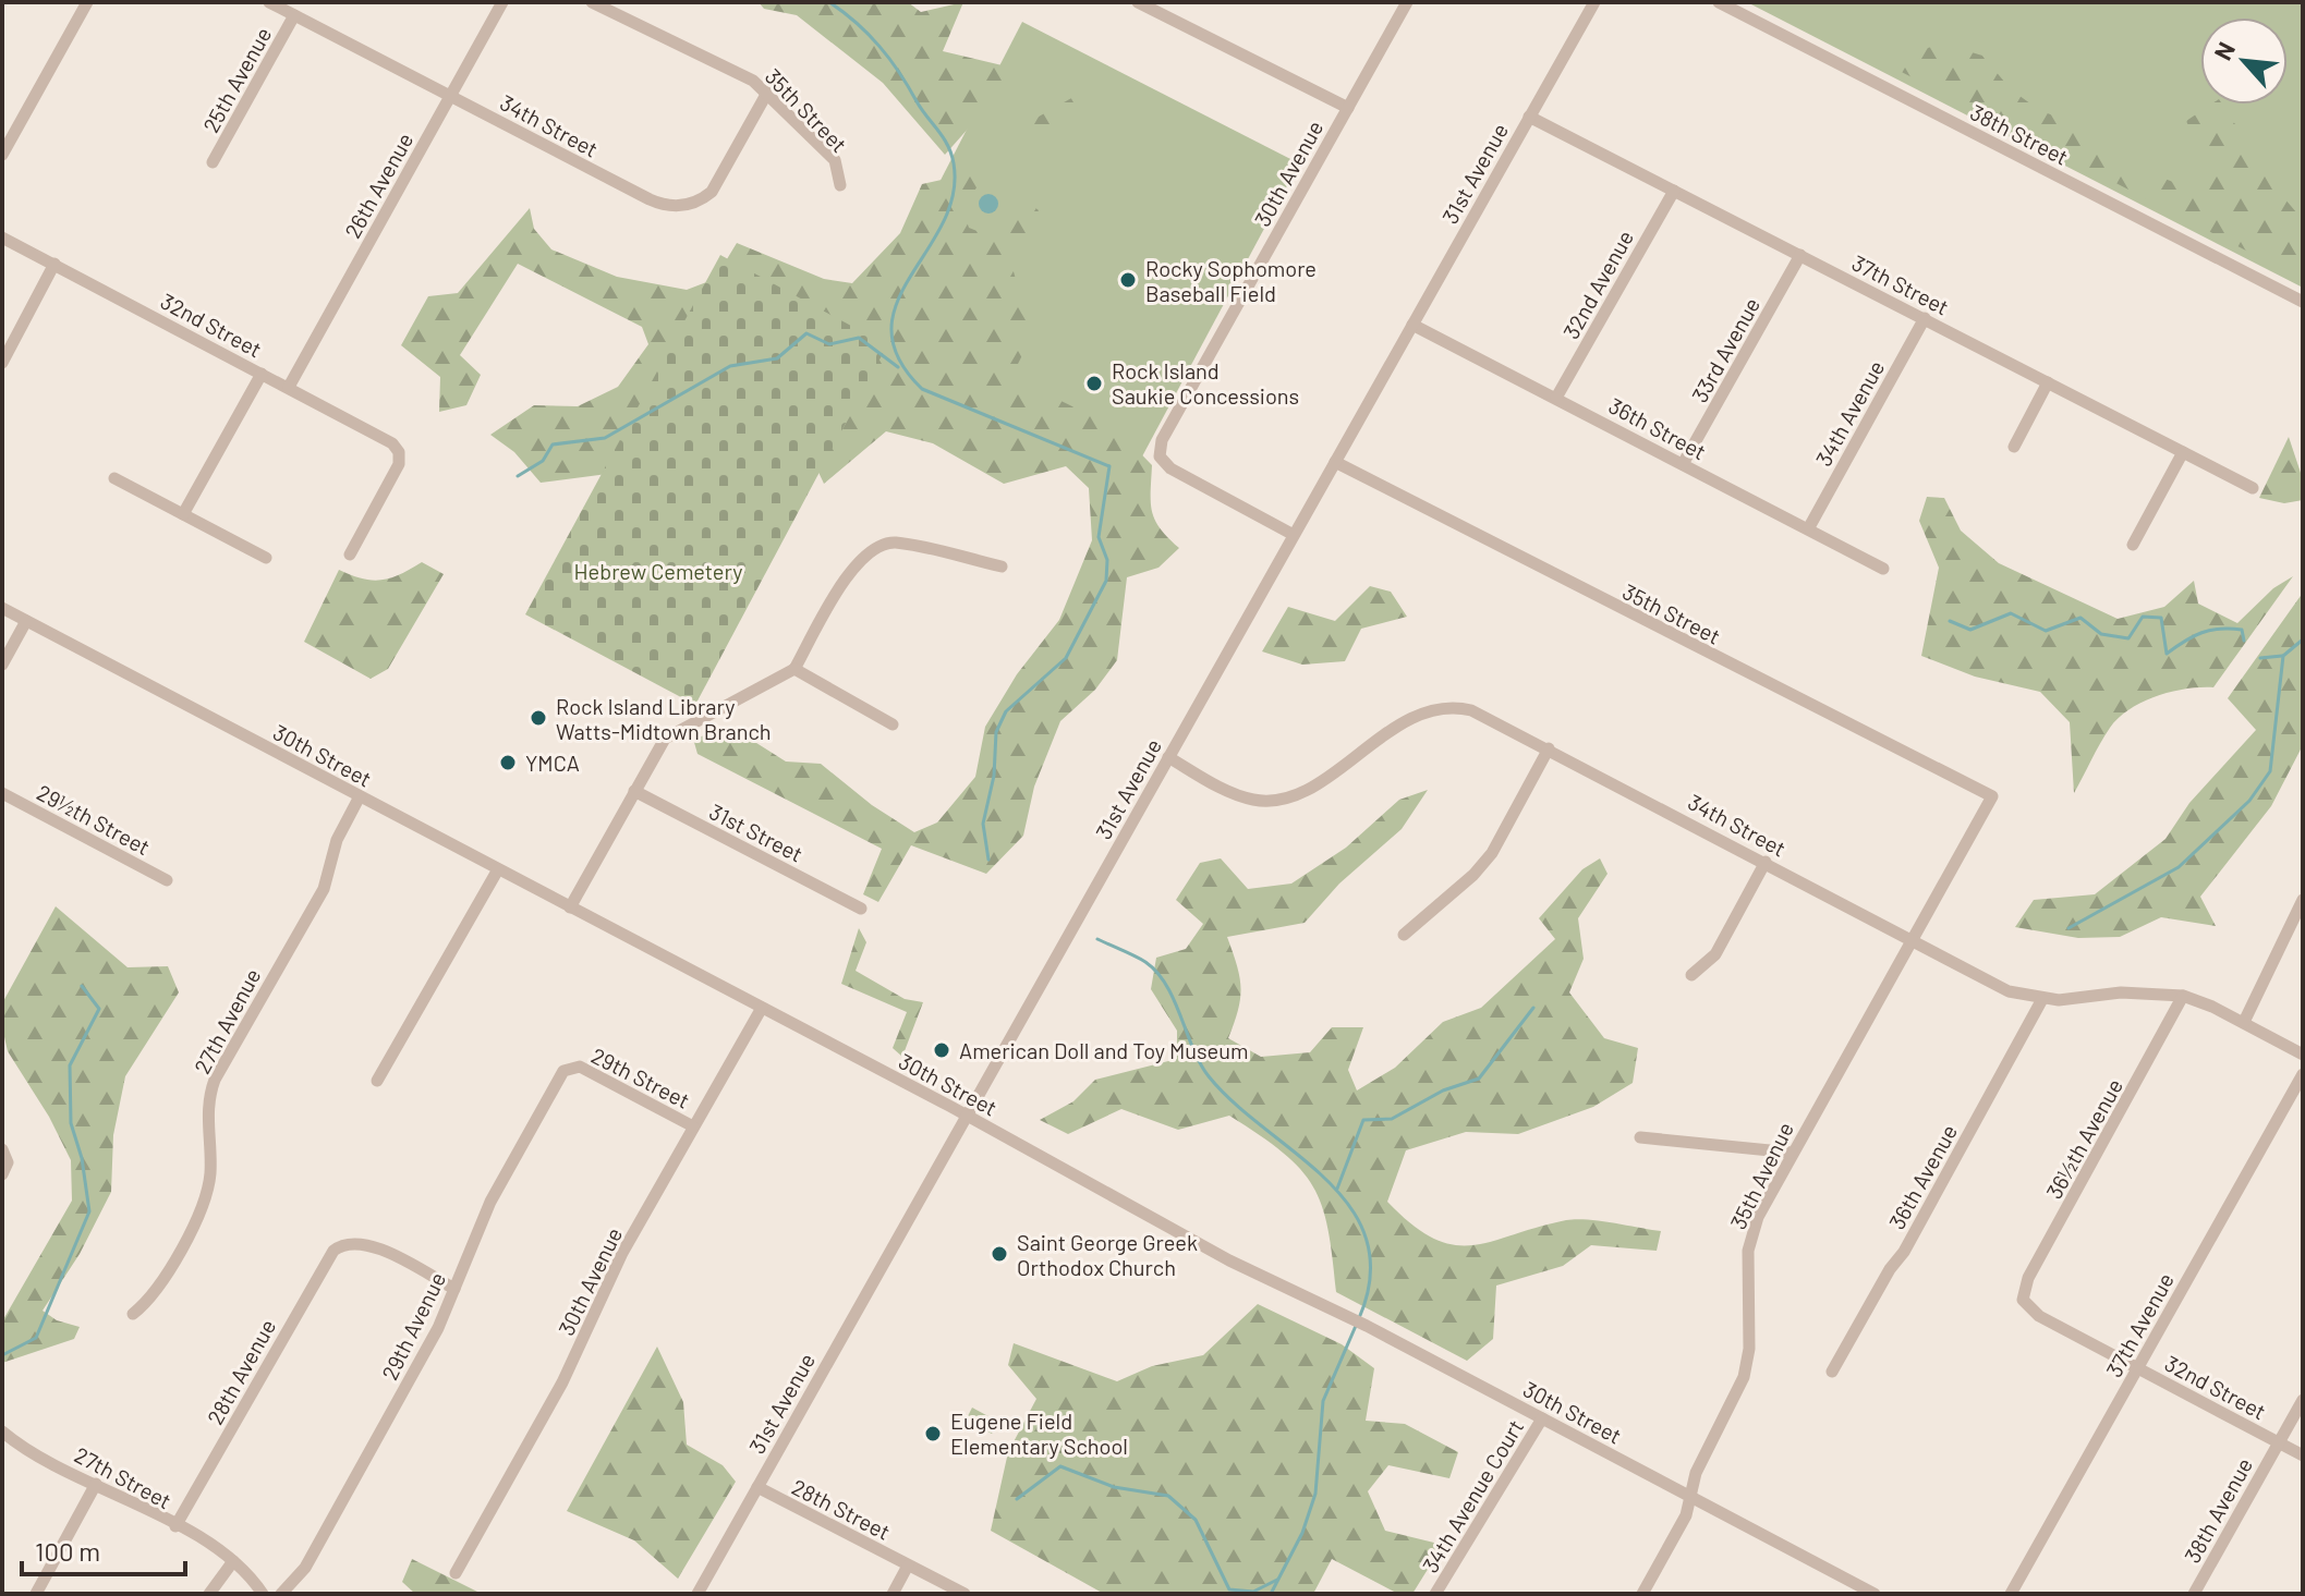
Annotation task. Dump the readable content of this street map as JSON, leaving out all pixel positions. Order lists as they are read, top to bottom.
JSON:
{
  "streets": {
    "street": [
      "25th Avenue",
      "35th Street",
      "34th Street",
      "38th Street",
      "30th Avenue",
      "31st Avenue",
      "26th Avenue",
      "32nd Avenue",
      "37th Street",
      "32nd Street",
      "33rd Avenue",
      "34th Avenue",
      "36th Street",
      "30th Street",
      "29½th Street",
      "31st Street",
      "27th Avenue",
      "29th Street",
      "36½th Avenue",
      "35th Avenue",
      "36th Avenue",
      "37th Avenue",
      "29th Avenue",
      "28th Avenue",
      "27th Street",
      "34th Avenue Court",
      "28th Street",
      "38th Avenue"
    ]
  },
  "crossings": [
    ["25th Avenue", "34th Street"],
    ["35th Street", "34th Street"],
    ["35th Street", "31st Avenue"],
    ["35th Street", "35th Avenue"],
    ["34th Street", "31st Avenue"],
    ["34th Street", "26th Avenue"],
    ["34th Street", "36½th Avenue"],
    ["34th Street", "35th Avenue"],
    ["34th Street", "36th Avenue"],
    ["30th Avenue", "31st Avenue"],
    ["30th Avenue", "30th Street"],
    ["30th Avenue", "29th Street"],
    ["31st Avenue", "37th Street"],
    ["31st Avenue", "36th Street"],
    ["31st Avenue", "30th Street"],
    ["31st Avenue", "28th Street"],
    ["26th Avenue", "32nd Street"],
    ["32nd Avenue", "37th Street"],
    ["32nd Avenue", "36th Street"],
    ["37th Street", "33rd Avenue"],
    ["37th Street", "34th Avenue"],
    ["32nd Street", "36½th Avenue"],
    ["32nd Street", "37th Avenue"],
    ["32nd Street", "38th Avenue"],
    ["33rd Avenue", "36th Street"],
    ["34th Avenue", "36th Street"],
    ["30th Street", "27th Avenue"],
    ["30th Street", "35th Avenue"],
    ["30th Street", "34th Avenue Court"],
    ["29th Street", "29th Avenue"],
    ["29th Avenue", "28th Avenue"],
    ["28th Avenue", "27th Street"]
  ],
  "parks": ["Hebrew Cemetery"],
  "places": [
    "Rocky Sophomore Baseball Field",
    "Rock Island Saukie Concessions",
    "Rock Island Library Watts-Midtown Branch",
    "YMCA",
    "American Doll and Toy Museum",
    "Saint George Greek Orthodox Church",
    "Eugene Field Elementary School"
  ],
  "scale_bar": "100 m",
  "north": "top left"
}
